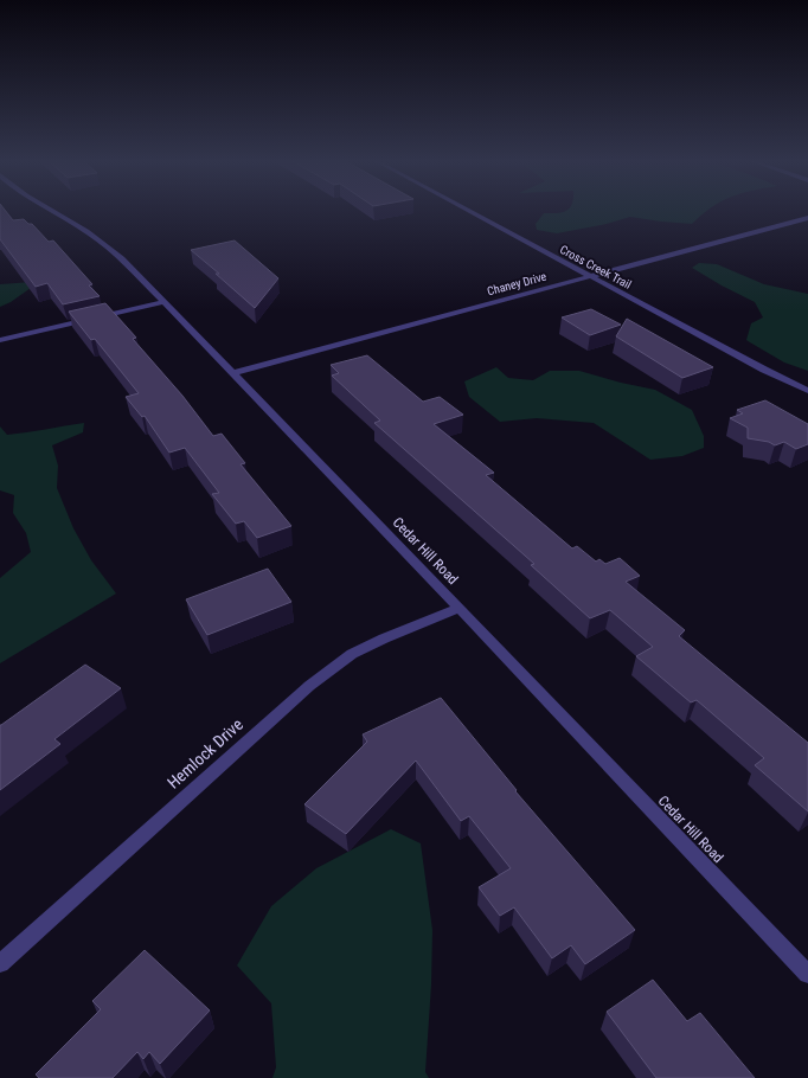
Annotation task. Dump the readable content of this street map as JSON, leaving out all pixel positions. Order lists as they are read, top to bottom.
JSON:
{
  "streets": {
    "street": [
      "Cross Creek Trail",
      "Chaney Drive",
      "Cedar Hill Road",
      "Hemlock Drive"
    ]
  },
  "crossings": [
    ["Cross Creek Trail", "Chaney Drive"],
    ["Chaney Drive", "Cedar Hill Road"],
    ["Cedar Hill Road", "Hemlock Drive"]
  ]
}
